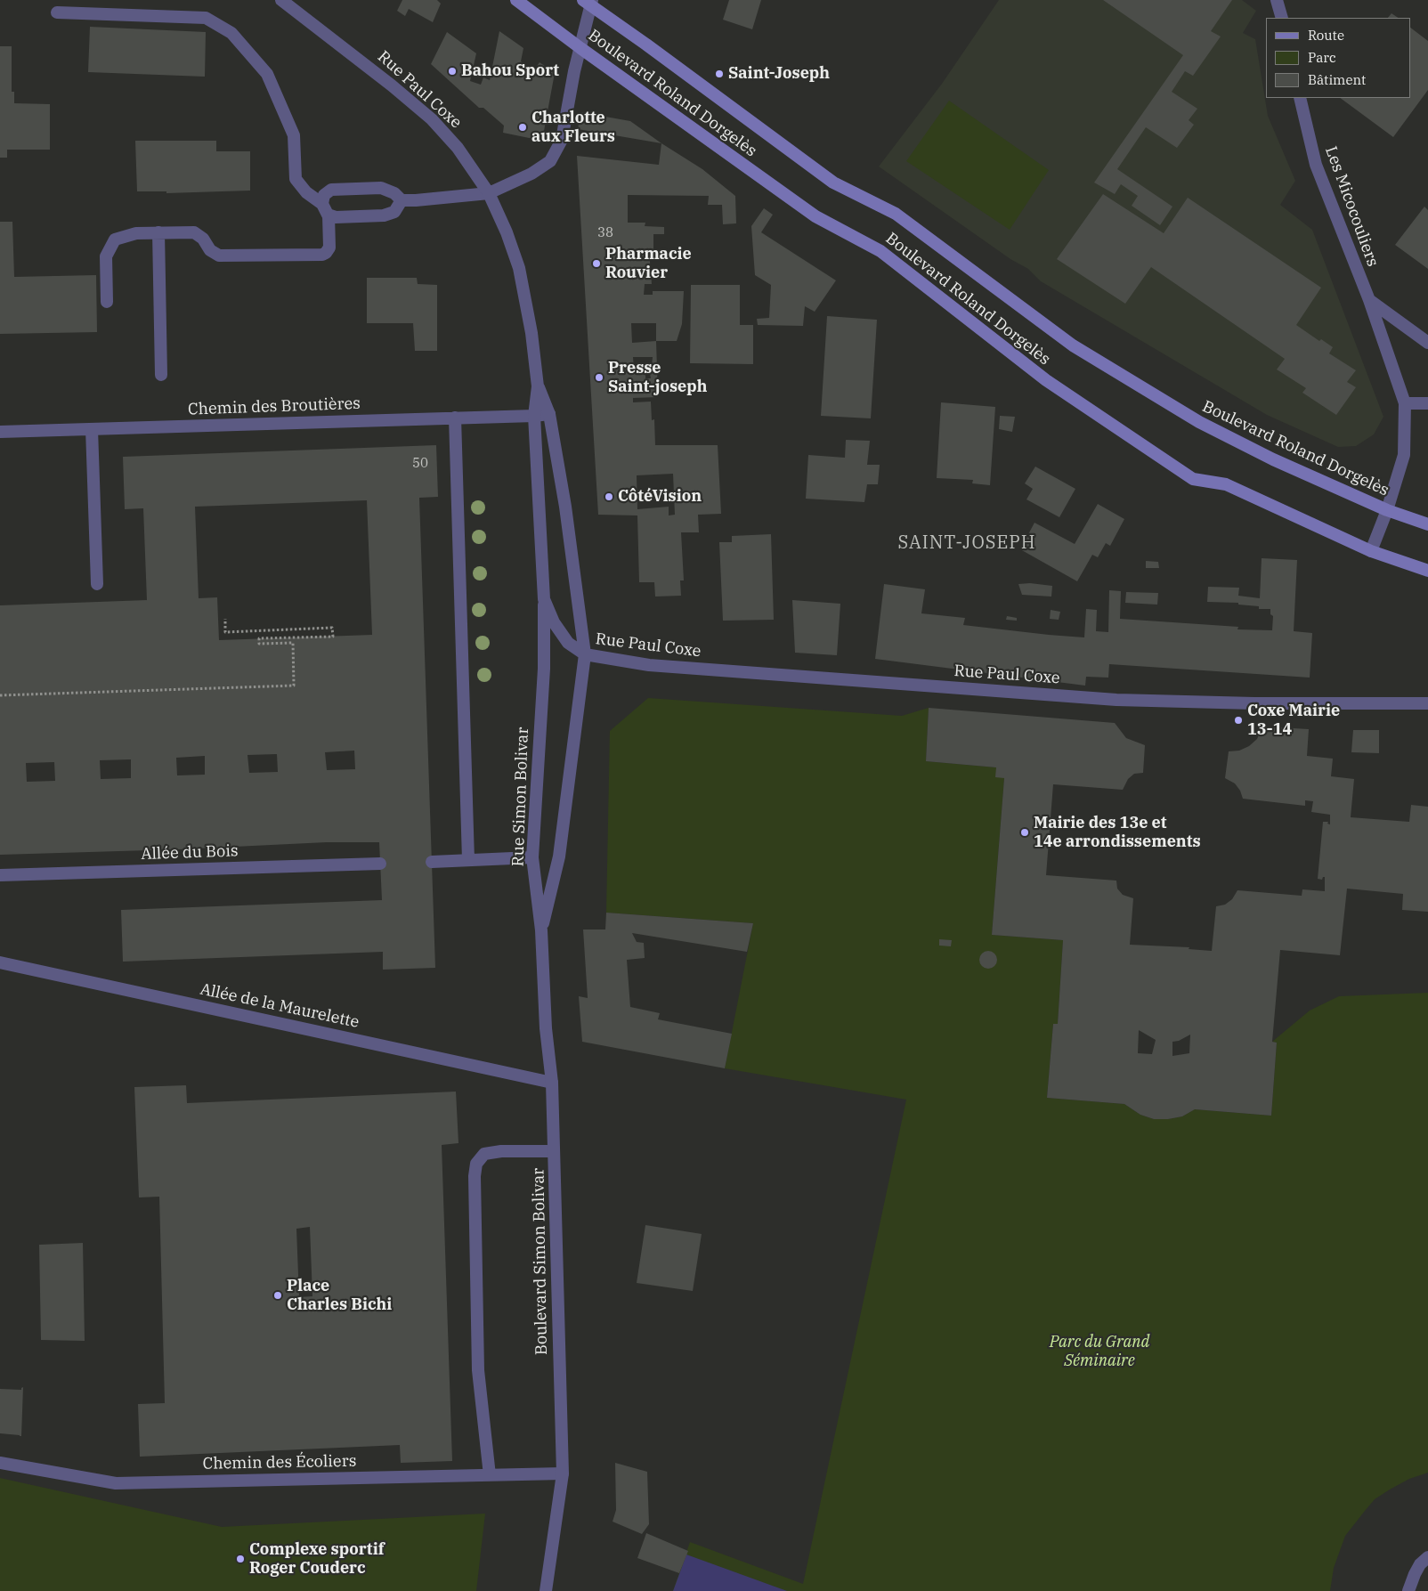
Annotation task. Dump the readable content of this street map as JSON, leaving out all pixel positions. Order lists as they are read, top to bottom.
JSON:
{
  "streets": {
    "main road": ["Boulevard Roland Dorgelès"],
    "street": [
      "Rue Paul Coxe",
      "Les Micocouliers",
      "Chemin des Broutières",
      "Rue Simon Bolivar",
      "Allée du Bois",
      "Allée de la Maurelette",
      "Boulevard Simon Bolivar",
      "Chemin des Écoliers"
    ]
  },
  "crossings": [
    ["Rue Paul Coxe", "Chemin des Broutières"],
    ["Rue Paul Coxe", "Rue Simon Bolivar"],
    ["Boulevard Roland Dorgelès", "Les Micocouliers"],
    ["Rue Simon Bolivar", "Boulevard Simon Bolivar"],
    ["Allée de la Maurelette", "Boulevard Simon Bolivar"],
    ["Boulevard Simon Bolivar", "Chemin des Écoliers"]
  ],
  "districts": ["SAINT-JOSEPH"],
  "parks": ["Parc du Grand Séminaire"],
  "places": [
    "Bahou Sport",
    "Saint-Joseph",
    "Charlotte aux Fleurs",
    "Pharmacie Rouvier",
    "Presse Saint-joseph",
    "CôtéVision",
    "Coxe Mairie 13-14",
    "Mairie des 13e et 14e arrondissements",
    "Place Charles Bichi",
    "Complexe sportif Roger Couderc"
  ],
  "house_numbers": ["38", "50"],
  "legend": ["Route", "Parc", "Bâtiment"]
}
